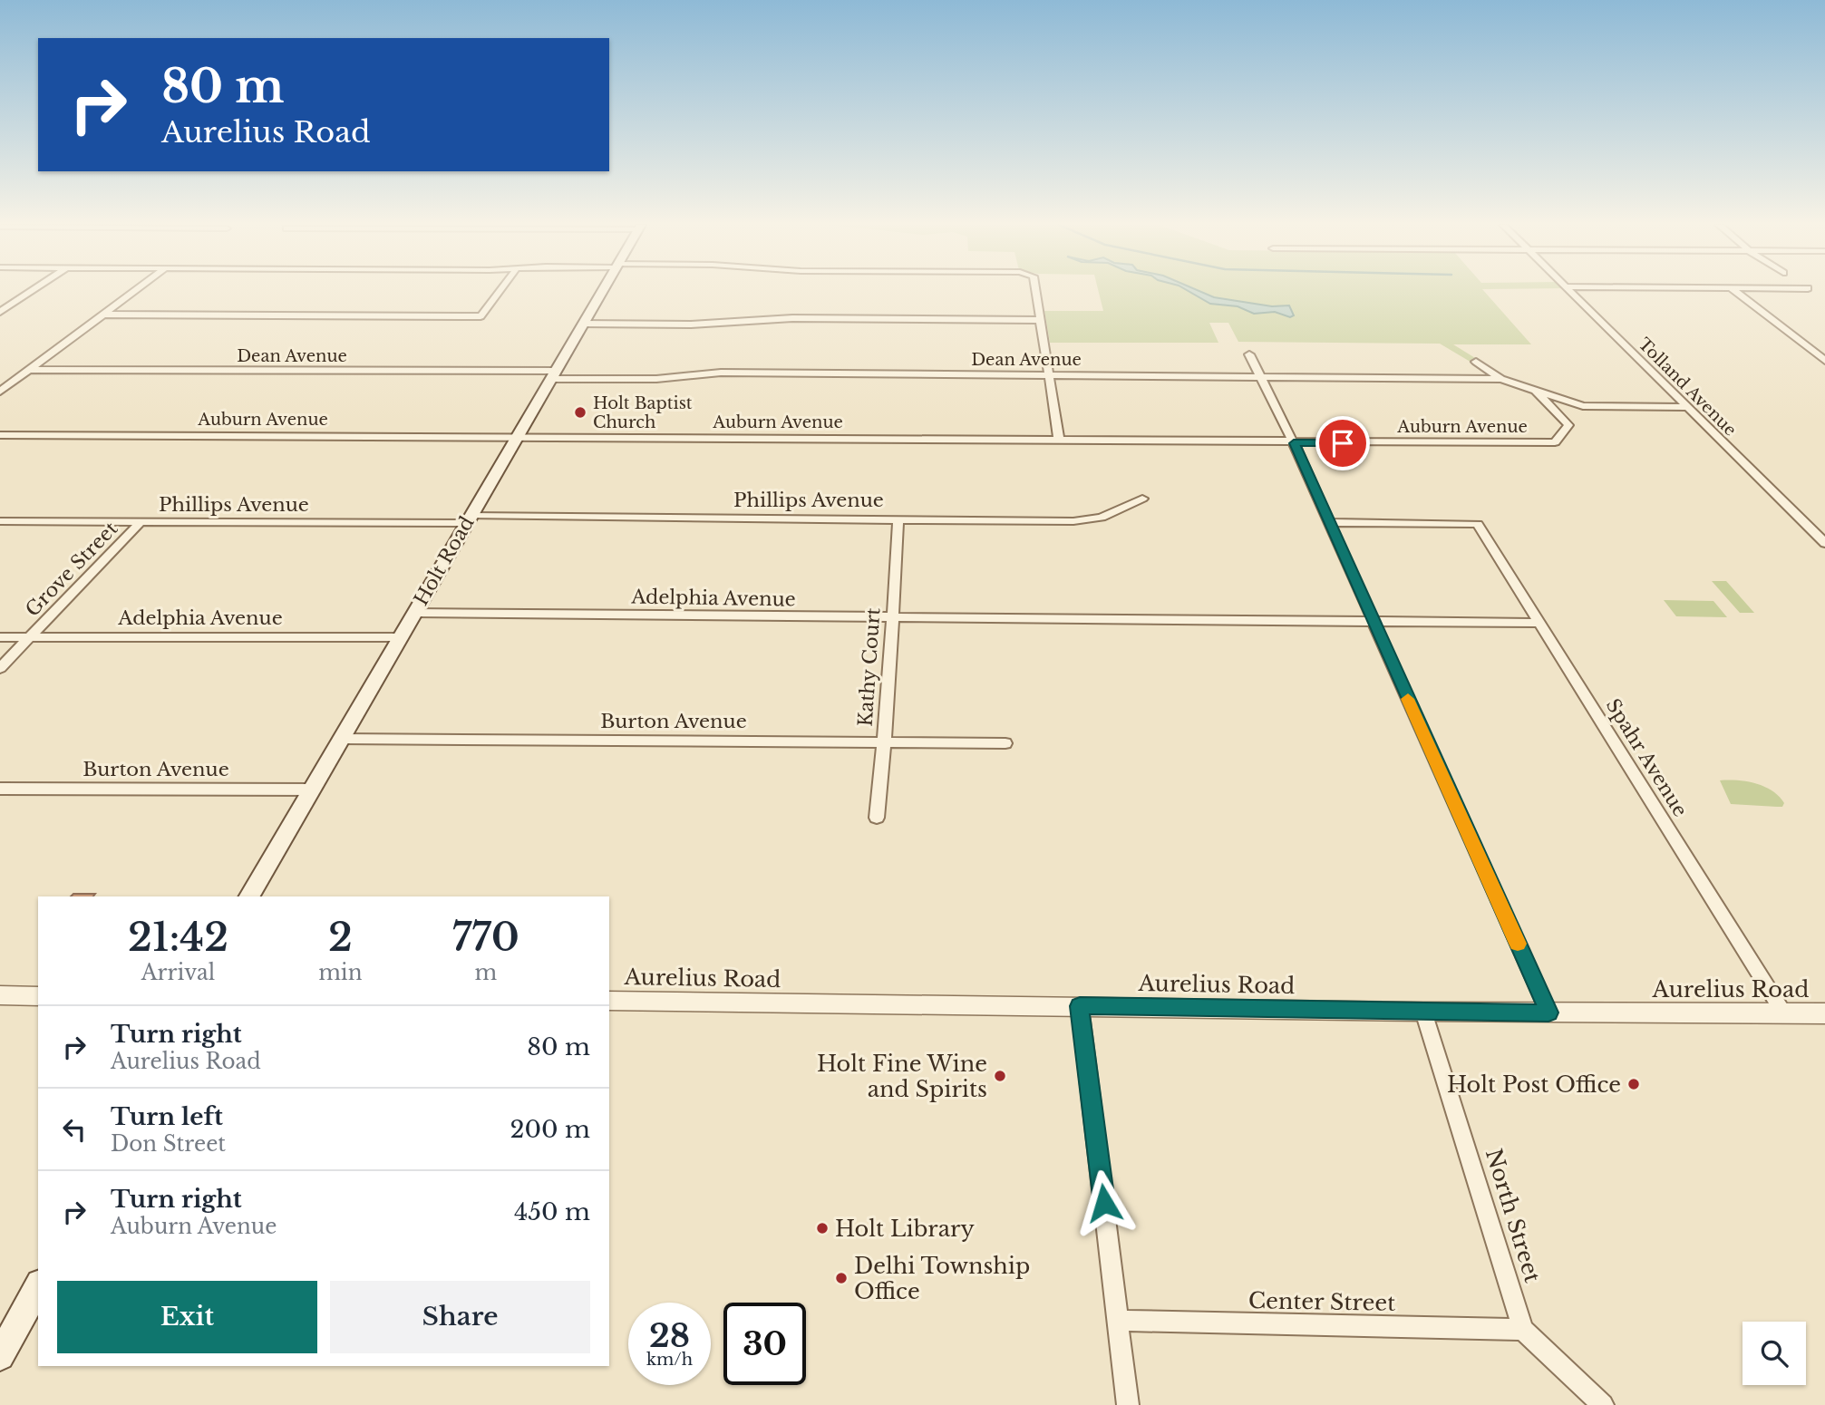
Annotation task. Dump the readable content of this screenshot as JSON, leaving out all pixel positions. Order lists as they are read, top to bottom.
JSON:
{
  "streets": {
    "main road": ["Holt Road"],
    "street": [
      "Dean Avenue",
      "Tolland Avenue",
      "Auburn Avenue",
      "Phillips Avenue",
      "Grove Street",
      "Adelphia Avenue",
      "Kathy Court",
      "Burton Avenue",
      "Spahr Avenue",
      "Aurelius Road",
      "North Street",
      "Center Street"
    ]
  },
  "crossings": [
    ["Dean Avenue", "Holt Road"],
    ["Auburn Avenue", "Holt Road"],
    ["Phillips Avenue", "Holt Road"],
    ["Phillips Avenue", "Grove Street"],
    ["Phillips Avenue", "Kathy Court"],
    ["Holt Road", "Adelphia Avenue"],
    ["Holt Road", "Burton Avenue"],
    ["Grove Street", "Adelphia Avenue"],
    ["Adelphia Avenue", "Kathy Court"],
    ["Kathy Court", "Burton Avenue"],
    ["Spahr Avenue", "Aurelius Road"],
    ["Aurelius Road", "North Street"],
    ["North Street", "Center Street"]
  ],
  "places": [
    "Holt Baptist Church",
    "Holt Fine Wine and Spirits",
    "Holt Post Office",
    "Holt Library",
    "Delhi Township Office"
  ],
  "page": {
    "turn": ["80 m", "Aurelius Road"],
    "eta": [
      "21:42",
      "Arrival",
      "2",
      "min",
      "770",
      "m"
    ],
    "list": [
      {
        "name": "Turn right",
        "note": "Aurelius Road",
        "value": "80 m"
      },
      {
        "name": "Turn left",
        "note": "Don Street",
        "value": "200 m"
      },
      {
        "name": "Turn right",
        "note": "Auburn Avenue",
        "value": "450 m"
      }
    ],
    "buttons": ["Exit", "Share"],
    "speed": "28 km/h",
    "limit": "30"
  }
}
